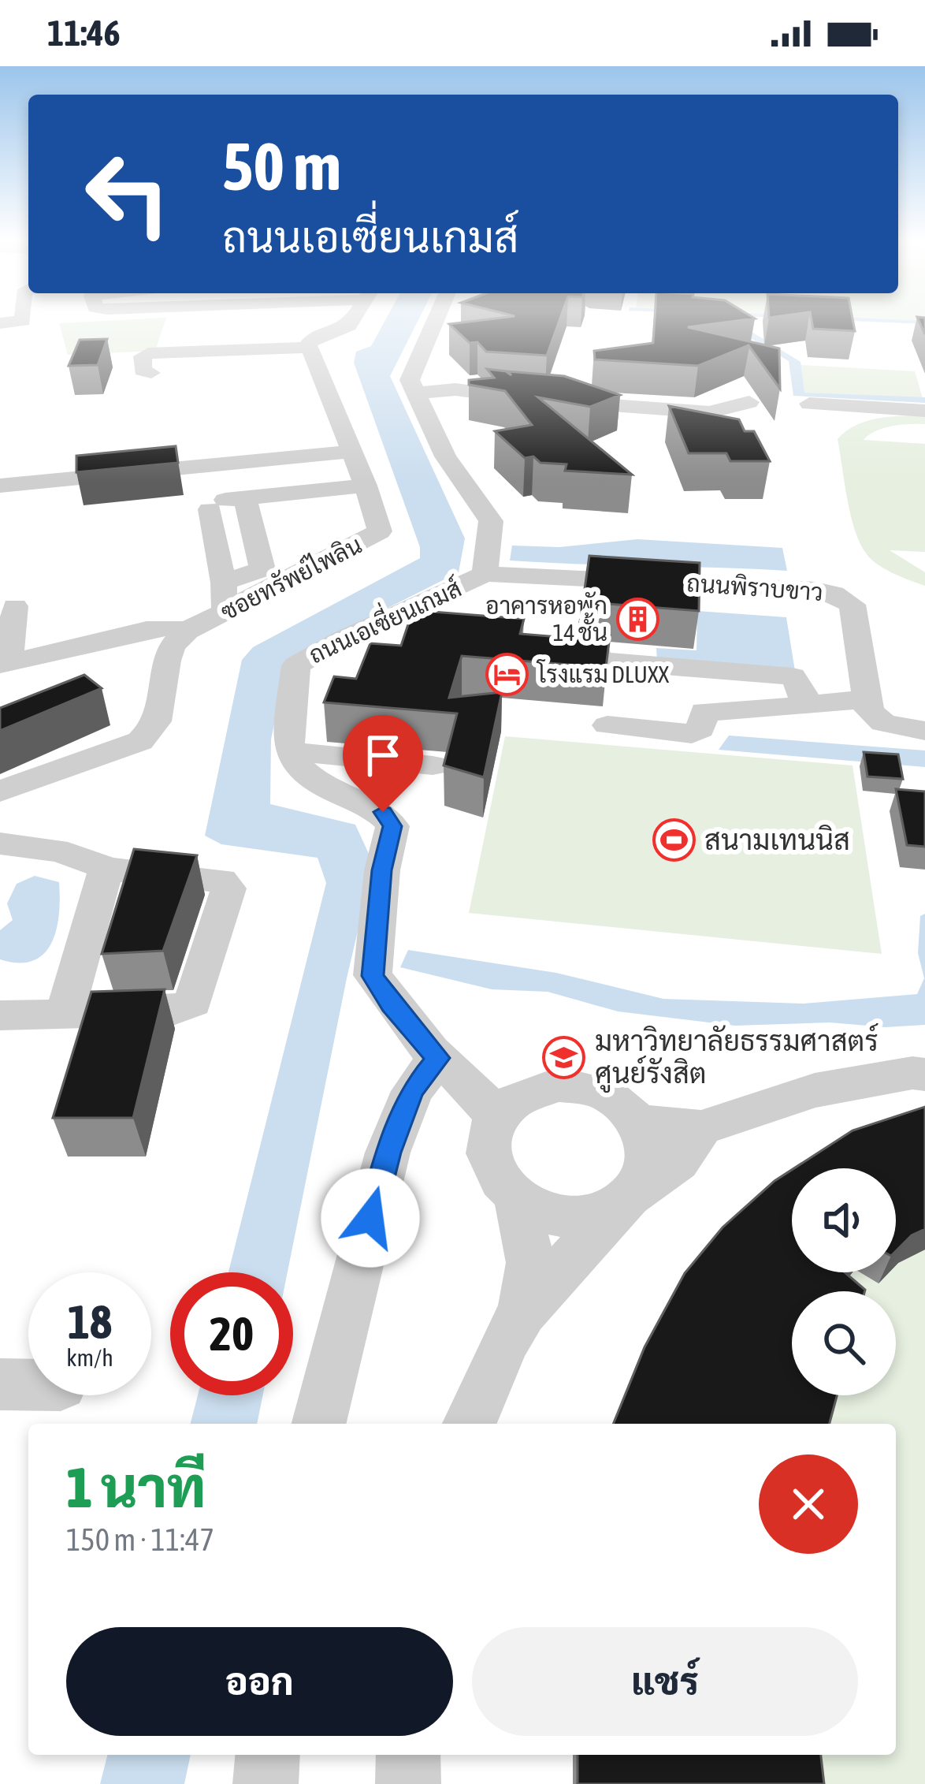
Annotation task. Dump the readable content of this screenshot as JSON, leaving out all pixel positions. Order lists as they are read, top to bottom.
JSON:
{
  "streets": {
    "street": ["ซอยทรัพย์ไพลิน", "ถนนพิราบขาว", "ถนนเอเซี่ยนเกมส์"]
  },
  "crossings": [
    ["ถนนพิราบขาว", "ถนนเอเซี่ยนเกมส์"]
  ],
  "places": {
    "building": ["อาคารหอพัก 14 ชั้น"],
    "hotel": ["โรงแรม DLUXX"],
    "sports": ["สนามเทนนิส"],
    "school or university": ["มหาวิทยาลัยธรรมศาสตร์ ศูนย์รังสิต"]
  },
  "page": {
    "status": "11:46",
    "turn": ["50 m", "ถนนเอเซี่ยนเกมส์"],
    "speed": "18 km/h",
    "limit": "20",
    "heading": ["1 นาที", "150 m · 11:47"],
    "buttons": ["ออก", "แชร์"]
  }
}
